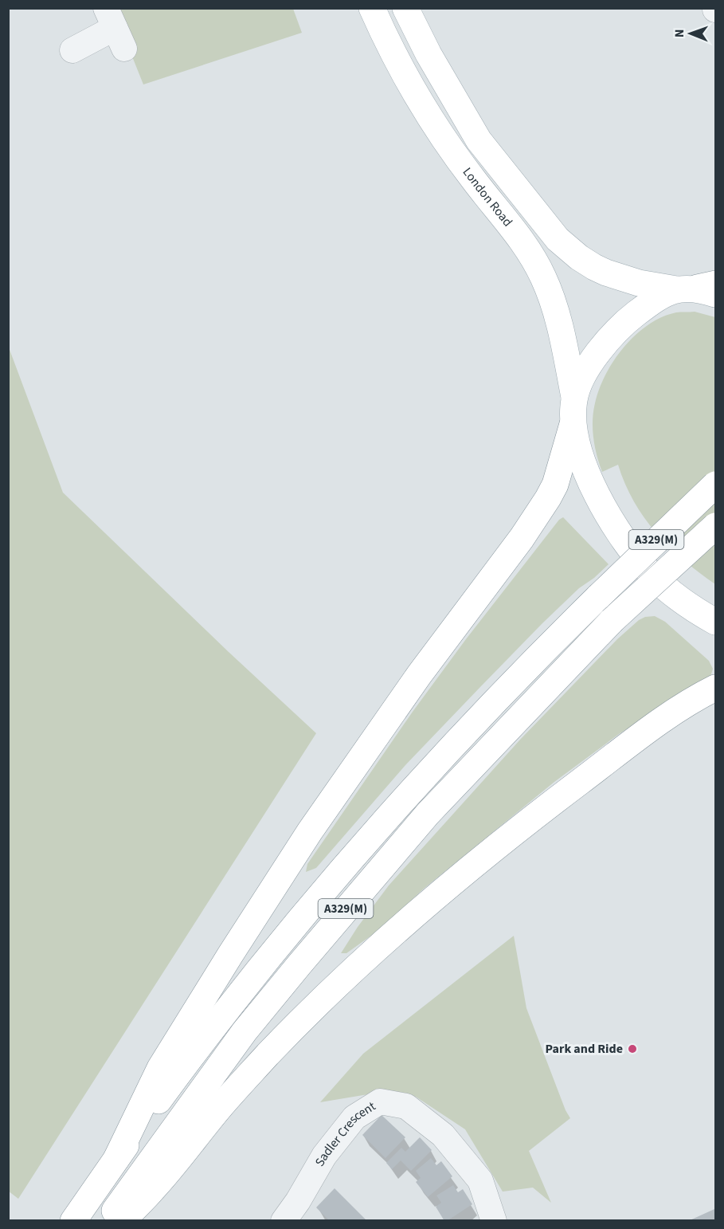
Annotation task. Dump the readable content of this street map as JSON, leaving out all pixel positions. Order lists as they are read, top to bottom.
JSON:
{
  "streets": {
    "main road": ["London Road", "A329(M)"],
    "street": ["Sadler Crescent"]
  },
  "places": ["Park and Ride"],
  "north": "left"
}
